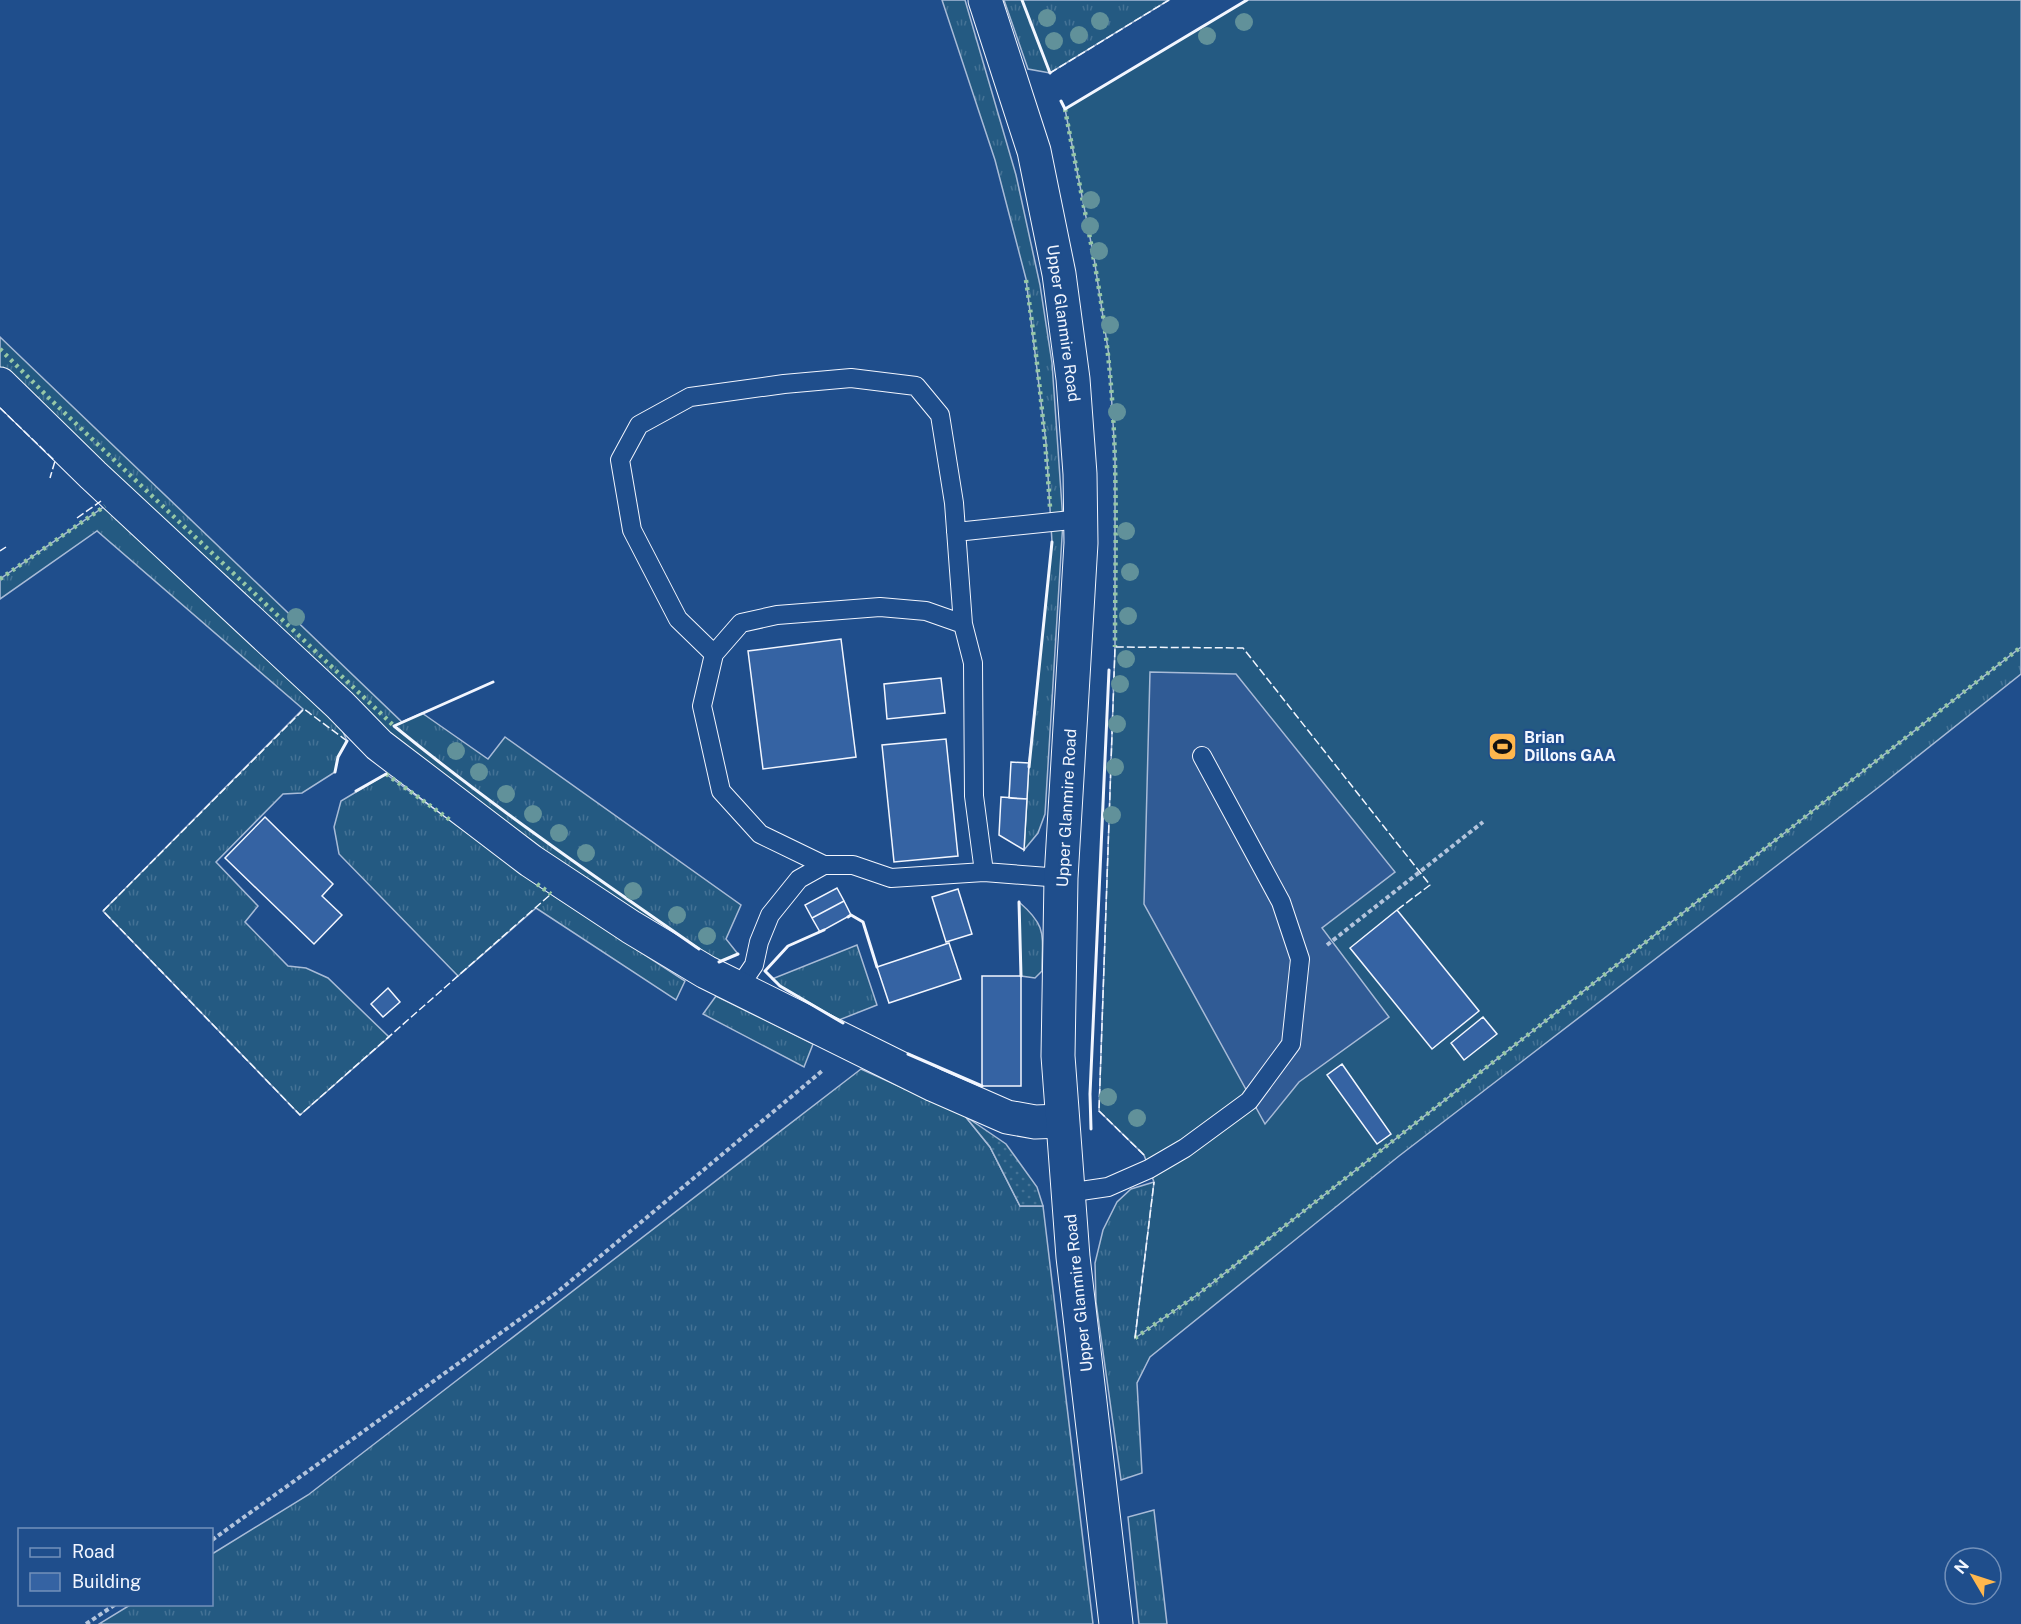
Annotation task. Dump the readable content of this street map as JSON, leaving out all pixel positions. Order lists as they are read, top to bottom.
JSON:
{
  "streets": {
    "main road": ["Upper Glanmire Road"]
  },
  "places": {
    "sports": ["Brian Dillons GAA"]
  },
  "legend": ["Road", "Building"],
  "north": "top left"
}
